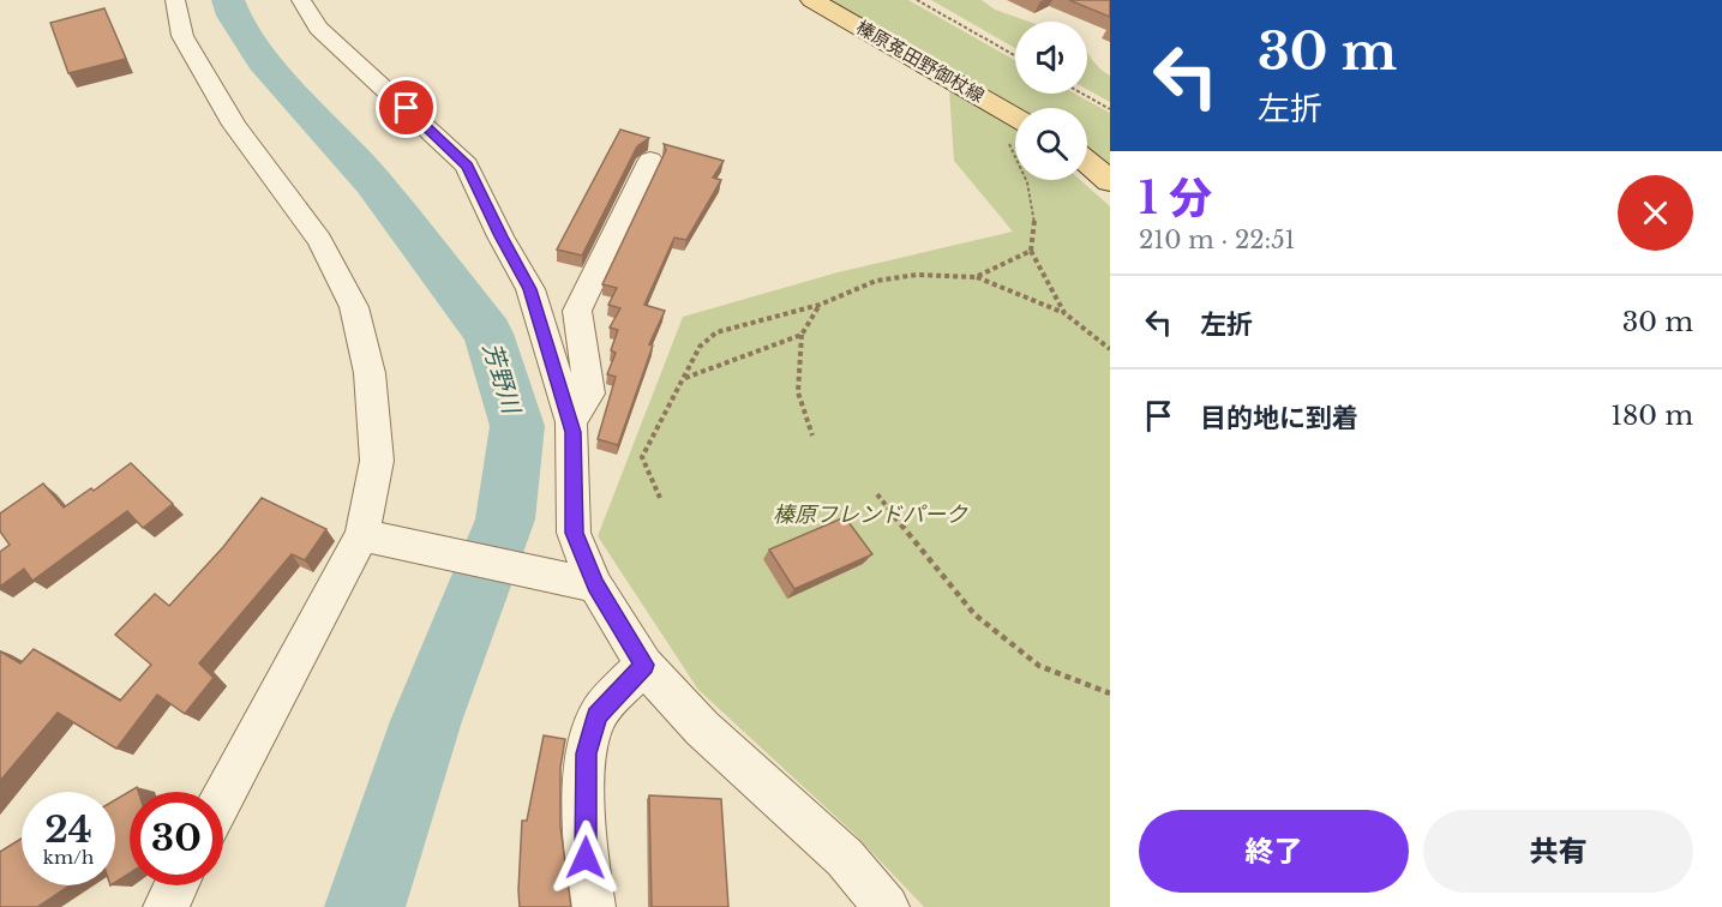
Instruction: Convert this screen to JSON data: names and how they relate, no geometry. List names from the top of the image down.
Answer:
{
  "streets": {
    "main road": ["榛原菟田野御杖線"]
  },
  "water": ["芳野川"],
  "parks": ["榛原フレンドパーク"],
  "page": {
    "turn": ["30 m", "左折"],
    "heading": ["1 分", "210 m · 22:51"],
    "list": [
      {
        "name": "左折",
        "value": "30 m"
      },
      {
        "name": "目的地に到着",
        "value": "180 m"
      }
    ],
    "speed": "24 km/h",
    "limit": "30",
    "buttons": ["終了", "共有"]
  }
}
